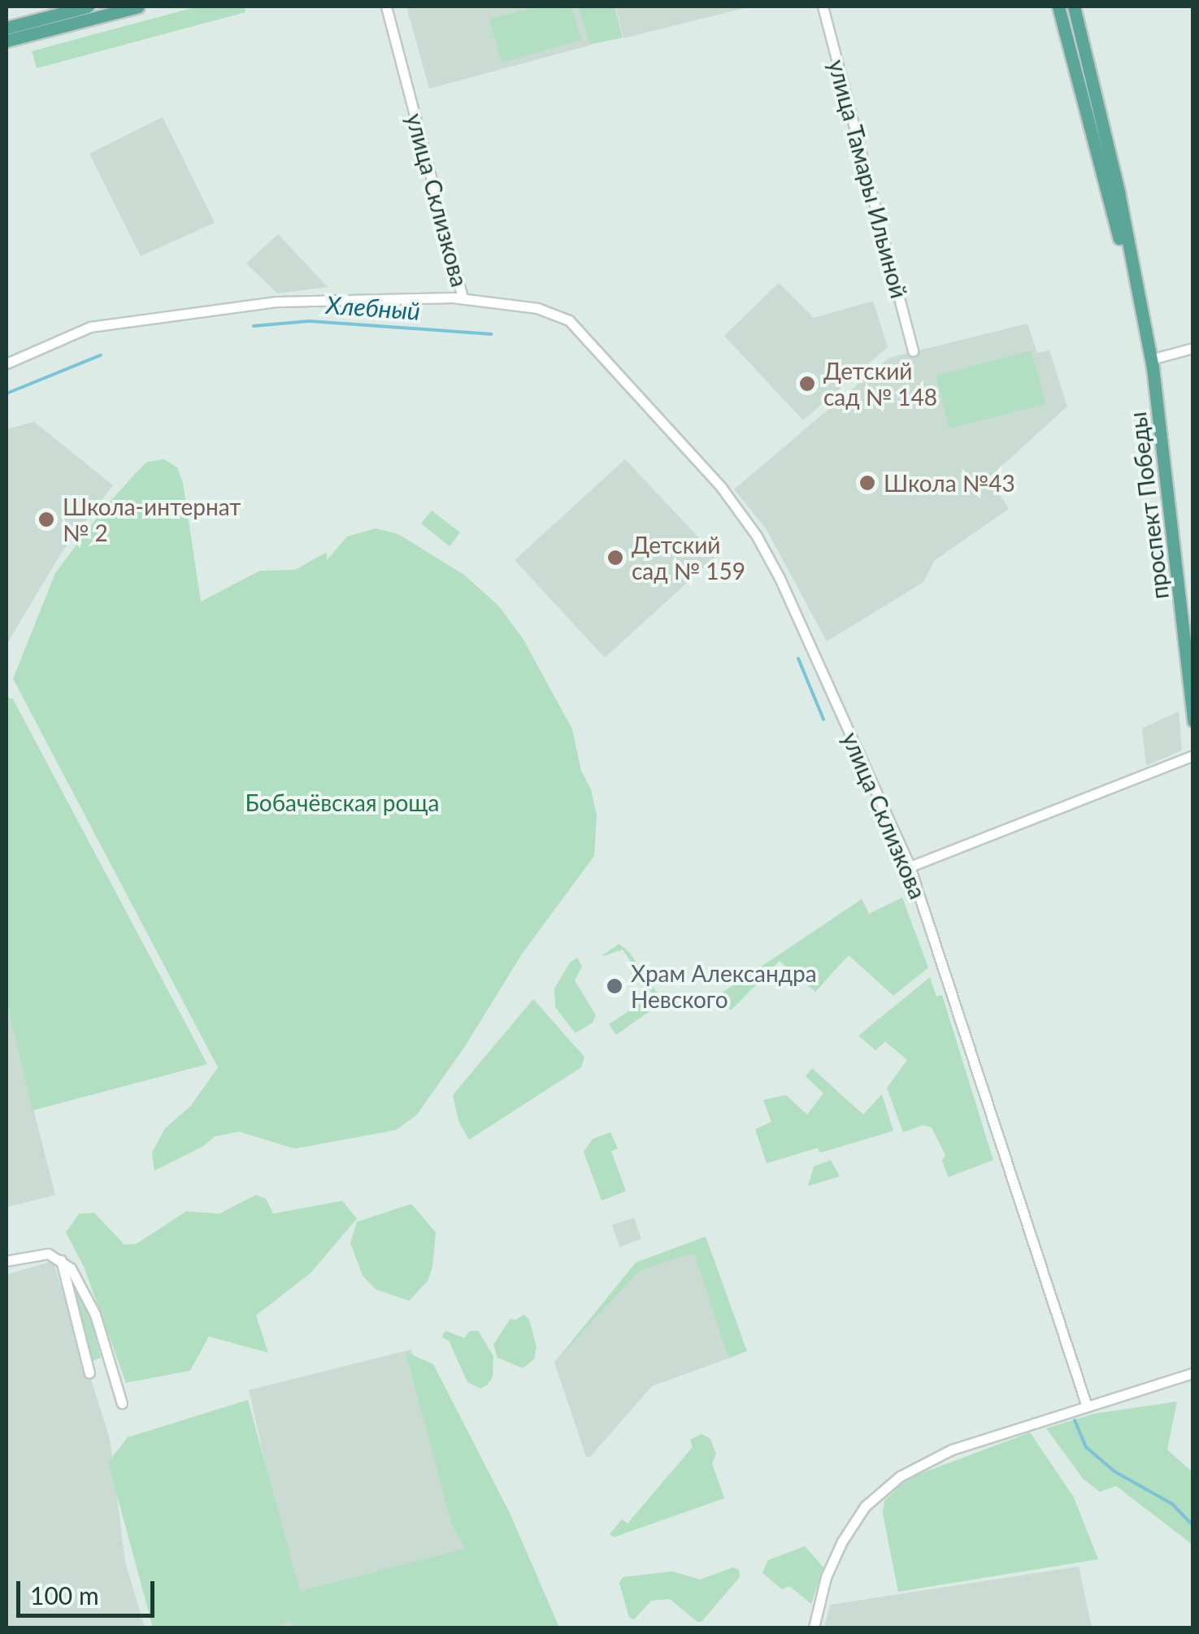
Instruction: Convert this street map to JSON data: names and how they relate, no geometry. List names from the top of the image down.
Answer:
{
  "streets": {
    "main road": ["проспект Победы"],
    "street": ["улица Тамары Ильиной", "улица Склизкова"]
  },
  "water": ["Хлебный"],
  "parks": ["Бобачёвская роща"],
  "places": [
    "Детский сад № 148",
    "Школа №43",
    "Школа-интернат № 2",
    "Детский сад № 159",
    "Храм Александра Невского"
  ],
  "scale_bar": "100 m"
}
